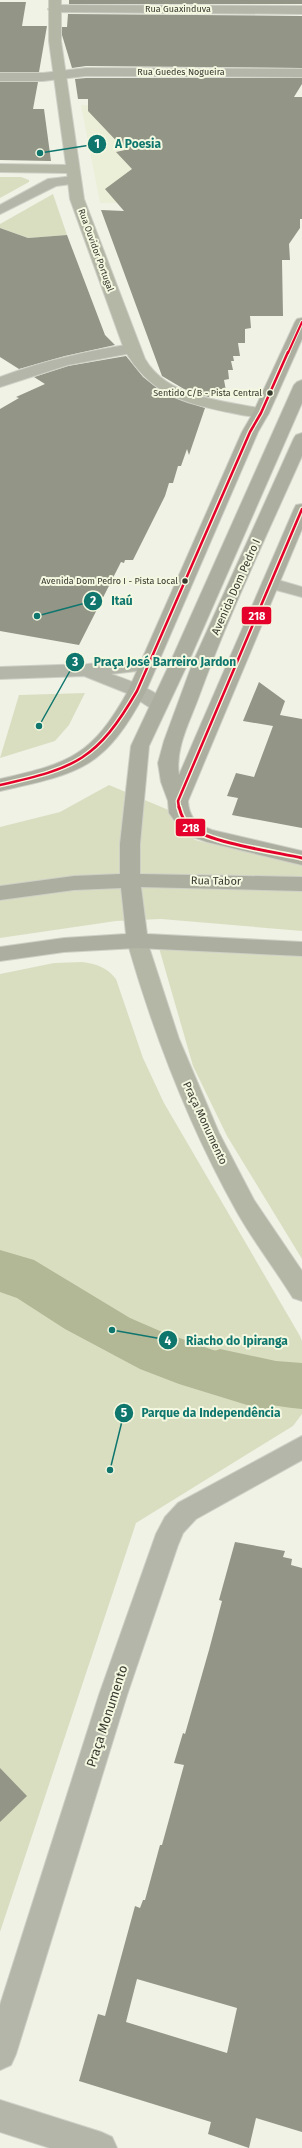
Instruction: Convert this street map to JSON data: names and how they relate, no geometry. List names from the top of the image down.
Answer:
{
  "streets": {
    "main road": ["Avenida Dom Pedro I", "Rua Tabor", "Praça Monumento"],
    "street": ["Rua Guaxinduva", "Rua Guedes Nogueira", "Rua Ouvidor Portugal"]
  },
  "crossings": [
    ["Rua Guaxinduva", "Rua Ouvidor Portugal"],
    ["Rua Guedes Nogueira", "Rua Ouvidor Portugal"],
    ["Avenida Dom Pedro I", "Rua Tabor"],
    ["Avenida Dom Pedro I", "Praça Monumento"],
    ["Rua Tabor", "Praça Monumento"]
  ],
  "places": [
    "A Poesia",
    "Sentido C/B - Pista Central",
    "Avenida Dom Pedro I - Pista Local",
    "Itaú",
    "Praça José Barreiro Jardon",
    "Riacho do Ipiranga",
    "Parque da Independência"
  ],
  "lines": ["transit line 218"]
}
